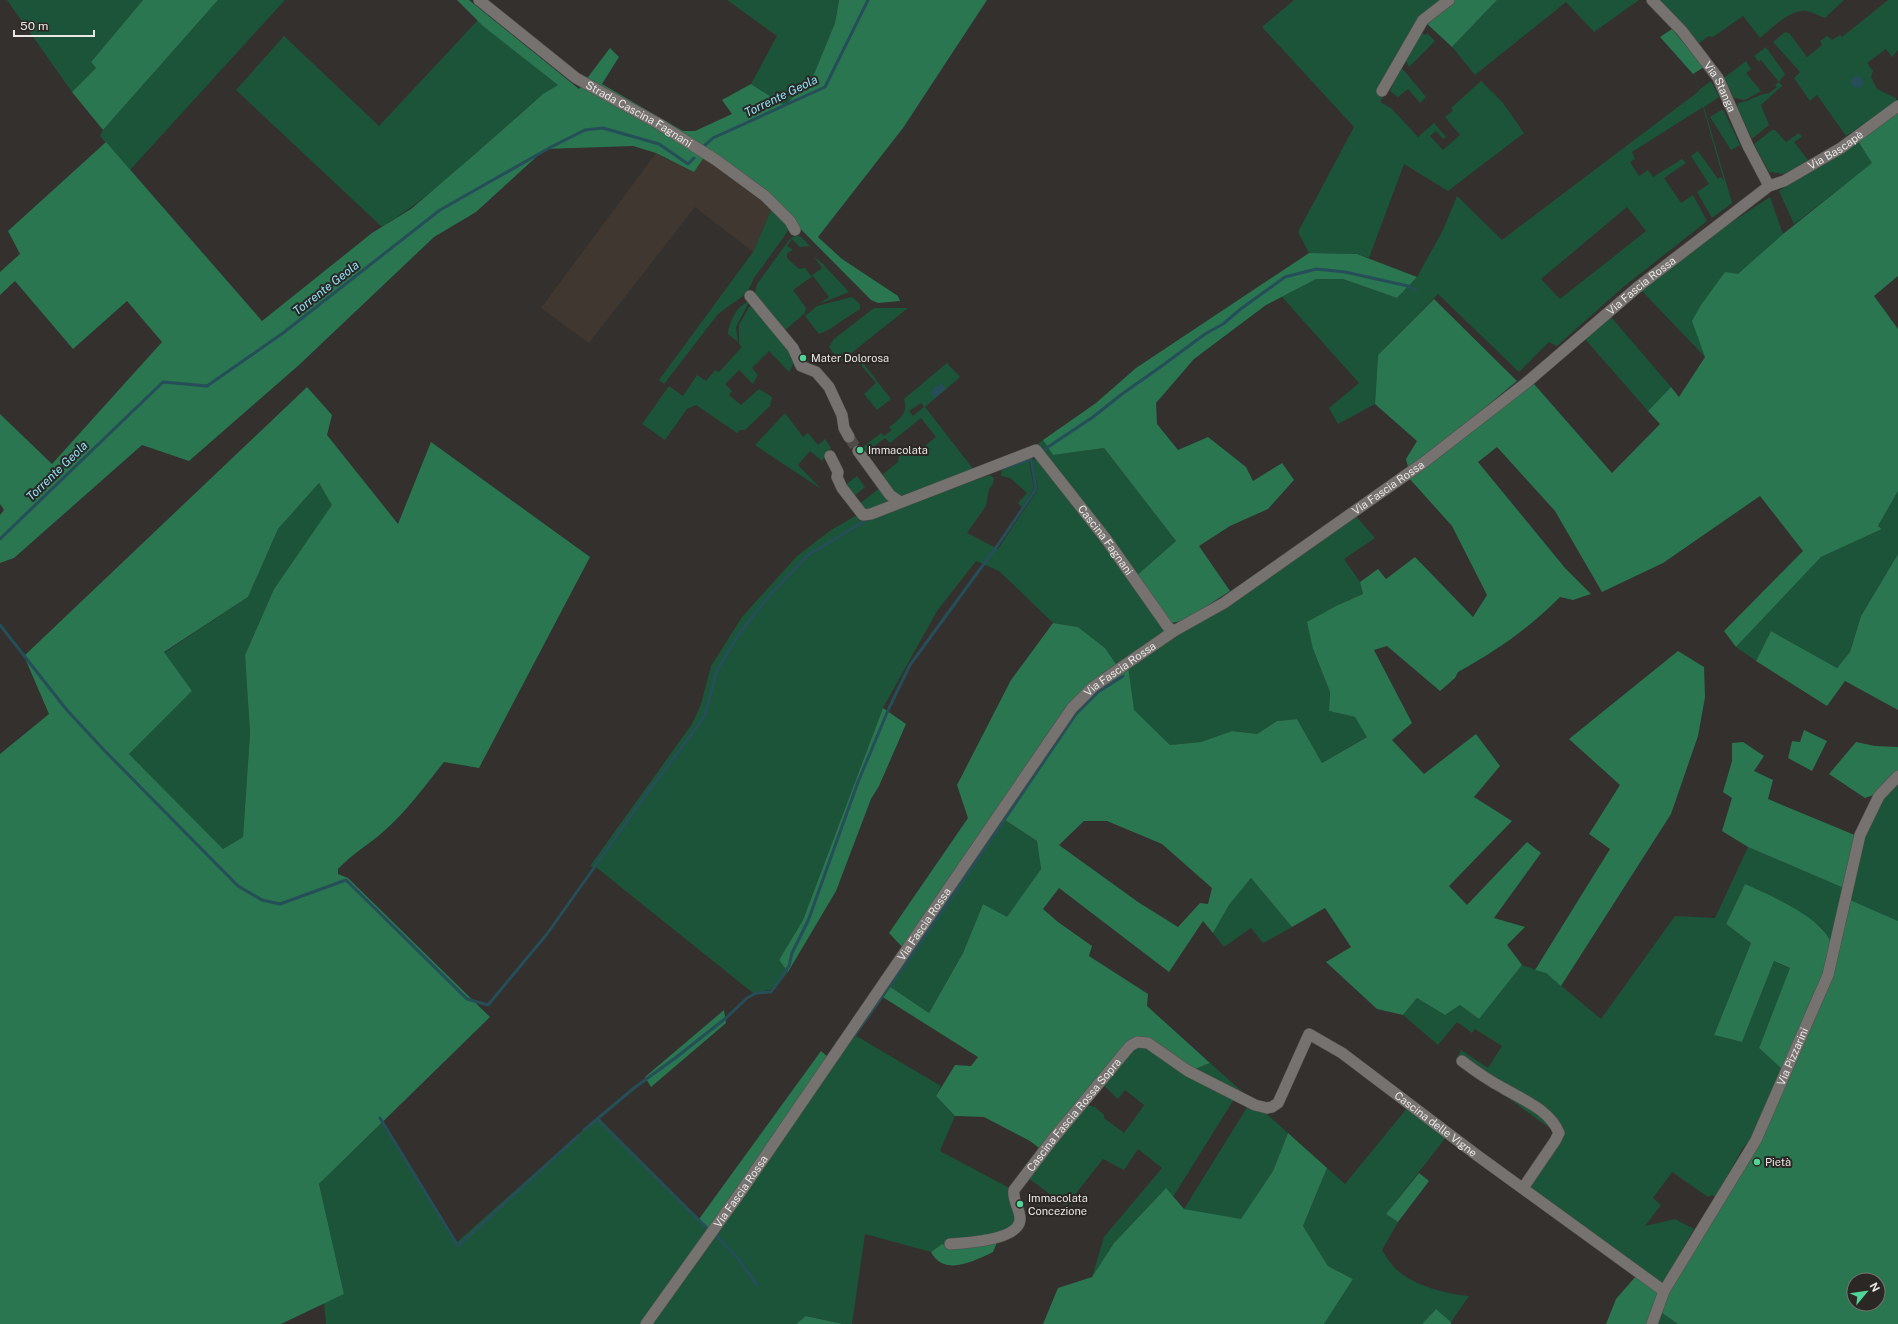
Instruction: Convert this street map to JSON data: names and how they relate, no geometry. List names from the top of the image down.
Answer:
{
  "streets": {
    "street": [
      "Via Stanga",
      "Strada Cascina Fagnani",
      "Via Bascapè",
      "Via Fascia Rossa",
      "Cascina Fagnani",
      "Via Pizzarini",
      "Cascina Fascia Rossa Sopra",
      "Cascina delle Vigne"
    ]
  },
  "crossings": [
    ["Via Stanga", "Via Bascapè"],
    ["Via Stanga", "Via Fascia Rossa"],
    ["Via Bascapè", "Via Fascia Rossa"],
    ["Via Fascia Rossa", "Cascina Fagnani"],
    ["Via Pizzarini", "Cascina delle Vigne"],
    ["Cascina Fascia Rossa Sopra", "Cascina delle Vigne"]
  ],
  "water": ["Torrente Geola"],
  "places": [
    "Mater Dolorosa",
    "Immacolata",
    "Pietà",
    "Immacolata Concezione"
  ],
  "scale_bar": "50 m",
  "north": "top right"
}
